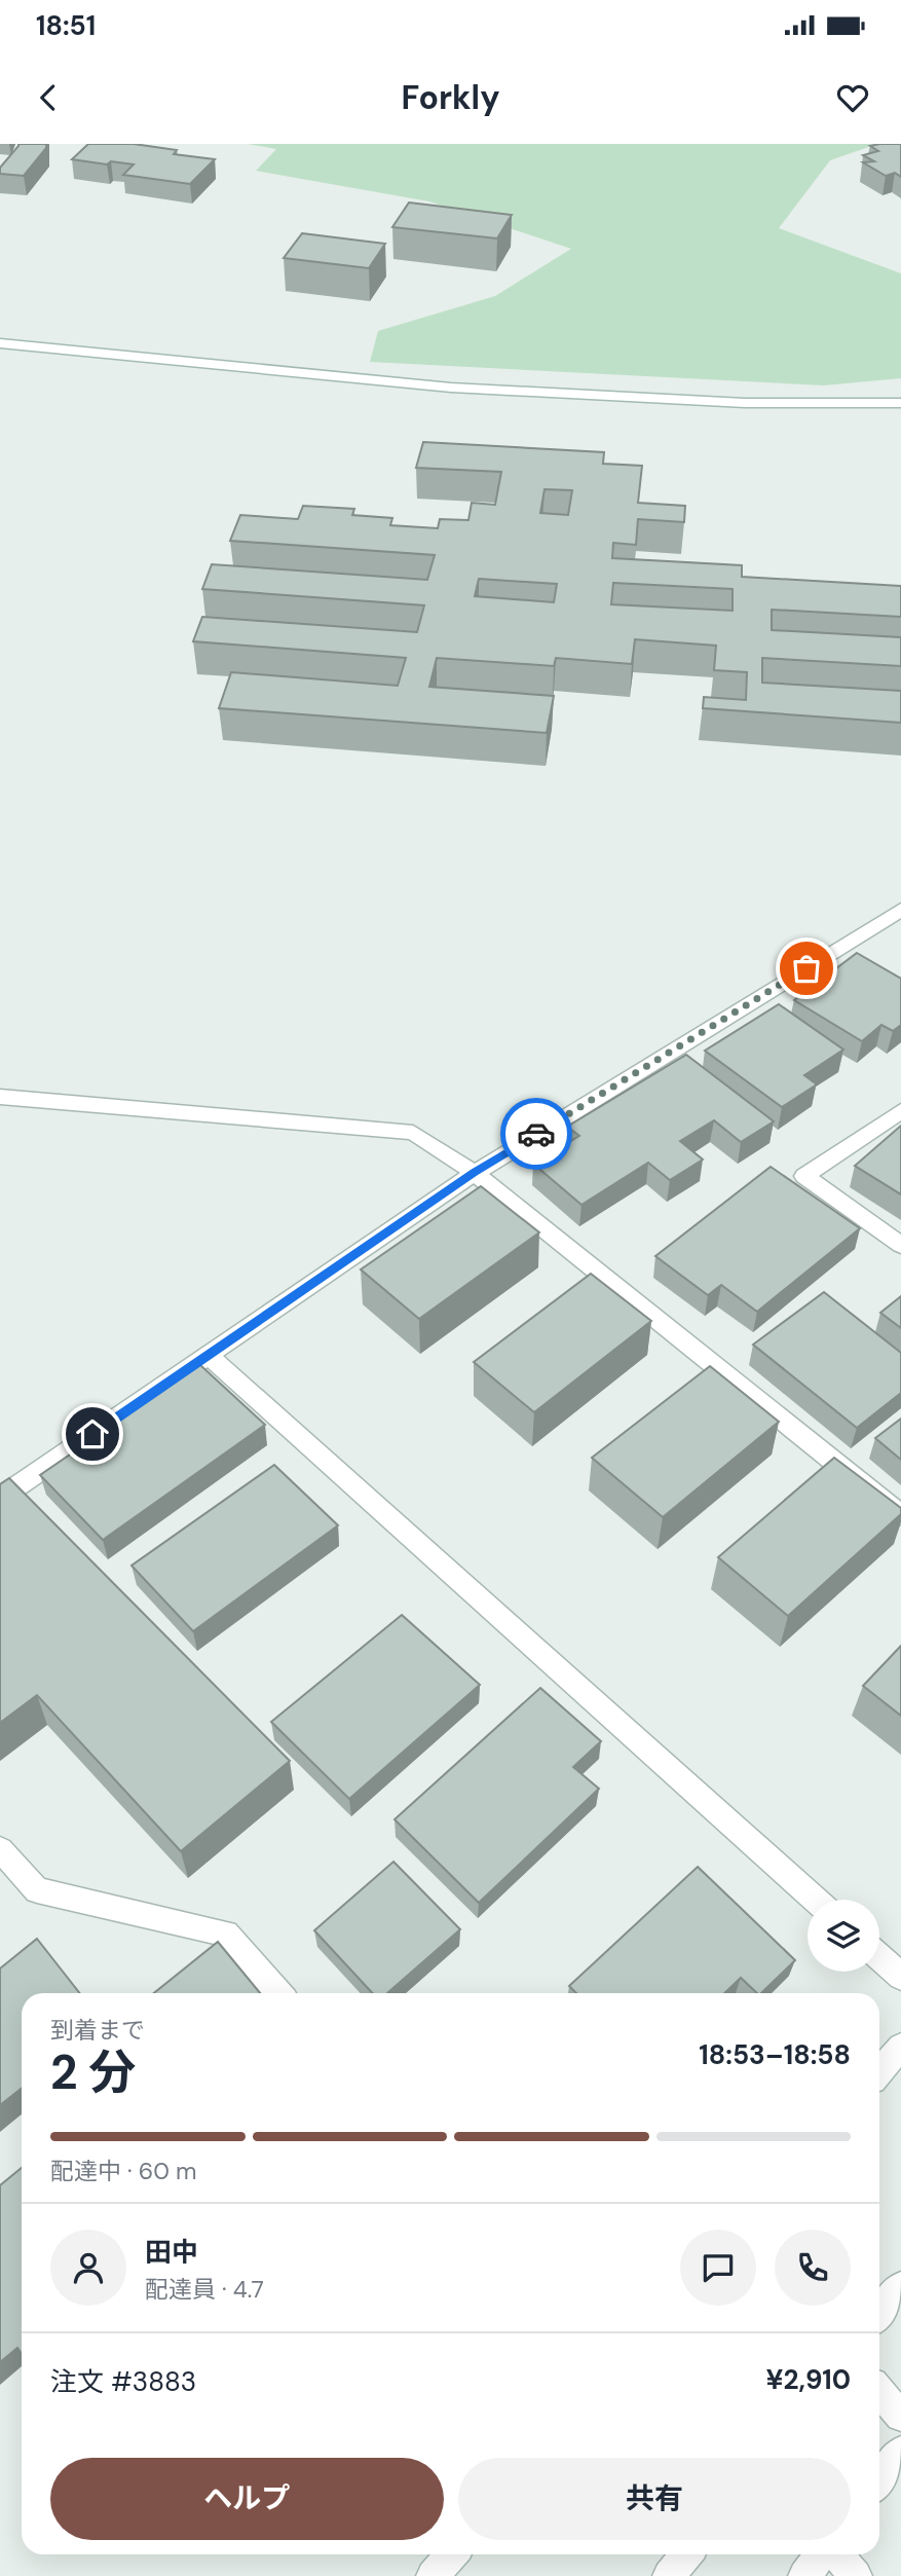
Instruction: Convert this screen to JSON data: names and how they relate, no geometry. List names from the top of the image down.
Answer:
{
  "page": {
    "status": "18:51",
    "header": "Forkly",
    "heading": ["2 分", "到着まで", "18:53–18:58"],
    "panel": [
      "田中",
      "配達員 · 4.7",
      "注文 #3883",
      "¥2,910"
    ],
    "bar": "配達中 · 60 m",
    "buttons": ["ヘルプ", "共有"]
  }
}
